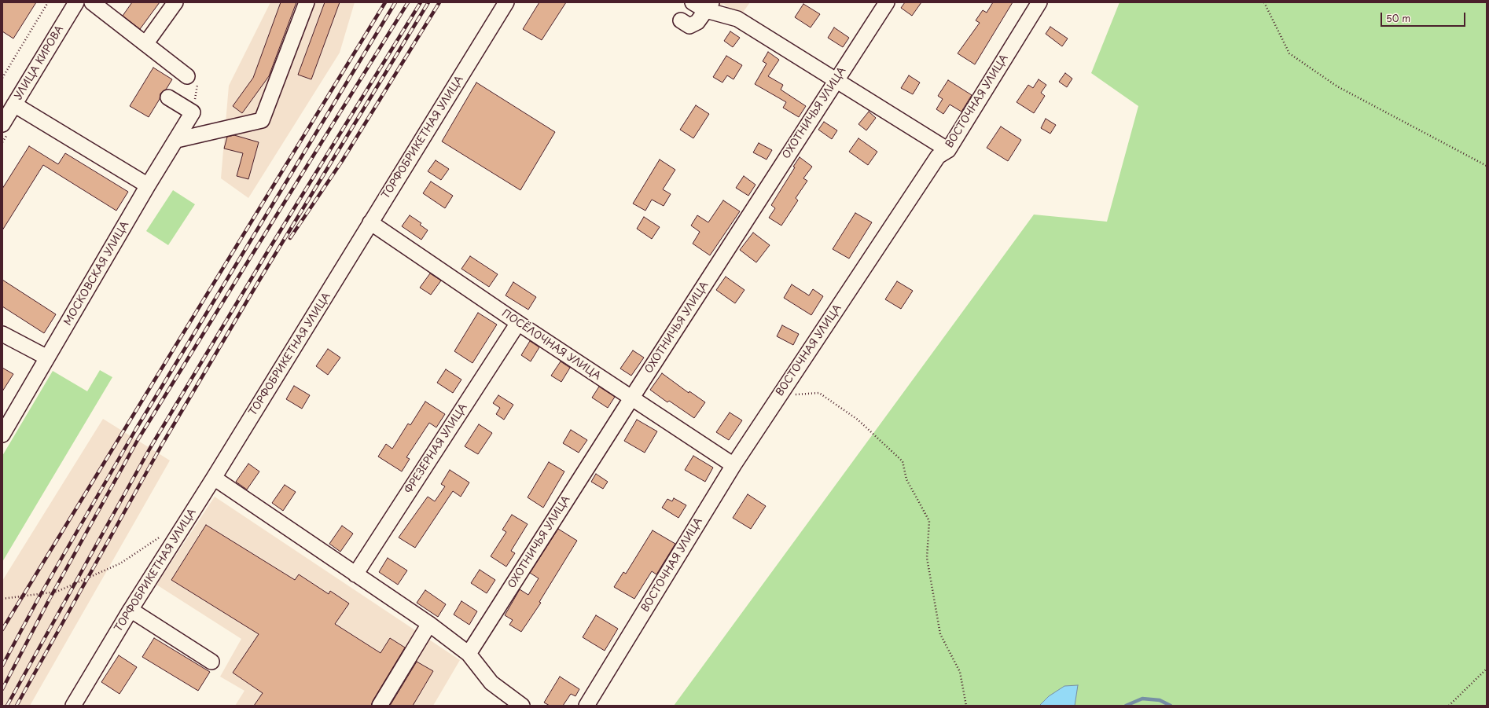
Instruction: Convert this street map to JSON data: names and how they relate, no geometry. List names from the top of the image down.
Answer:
{
  "streets": {
    "street": [
      "УЛИЦА КИРОВА",
      "ВОСТОЧНАЯ УЛИЦА",
      "ОХОТНИЧЬЯ УЛИЦА",
      "ТОРФОБРИКЕТНАЯ УЛИЦА",
      "МОСКОВСКАЯ УЛИЦА",
      "ПОСЁЛОЧНАЯ УЛИЦА",
      "ФРЕЗЕРНАЯ УЛИЦА"
    ]
  },
  "crossings": [
    ["ВОСТОЧНАЯ УЛИЦА", "ПОСЁЛОЧНАЯ УЛИЦА"],
    ["ОХОТНИЧЬЯ УЛИЦА", "ПОСЁЛОЧНАЯ УЛИЦА"],
    ["ТОРФОБРИКЕТНАЯ УЛИЦА", "ПОСЁЛОЧНАЯ УЛИЦА"],
    ["ПОСЁЛОЧНАЯ УЛИЦА", "ФРЕЗЕРНАЯ УЛИЦА"]
  ],
  "scale_bar": "50 m"
}
